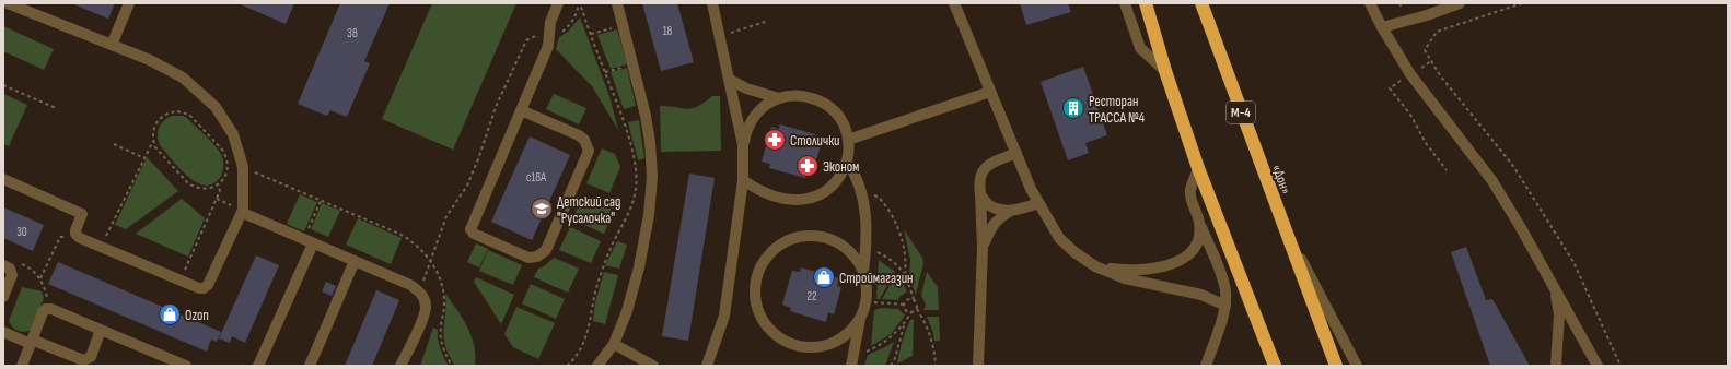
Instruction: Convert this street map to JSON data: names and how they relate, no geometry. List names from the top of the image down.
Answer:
{
  "streets": {
    "highway": ["М-4", "«Дон»"]
  },
  "places": {
    "building": ["Ресторан ТРАССА №4"],
    "pharmacy": ["Столички", "Эконом"],
    "school or university": ["Детский сад \"Русалочка\""],
    "shop": ["Строймагазин", "Ozon"]
  },
  "house_numbers": [
    "18",
    "38",
    "с18А",
    "30",
    "22"
  ]
}
